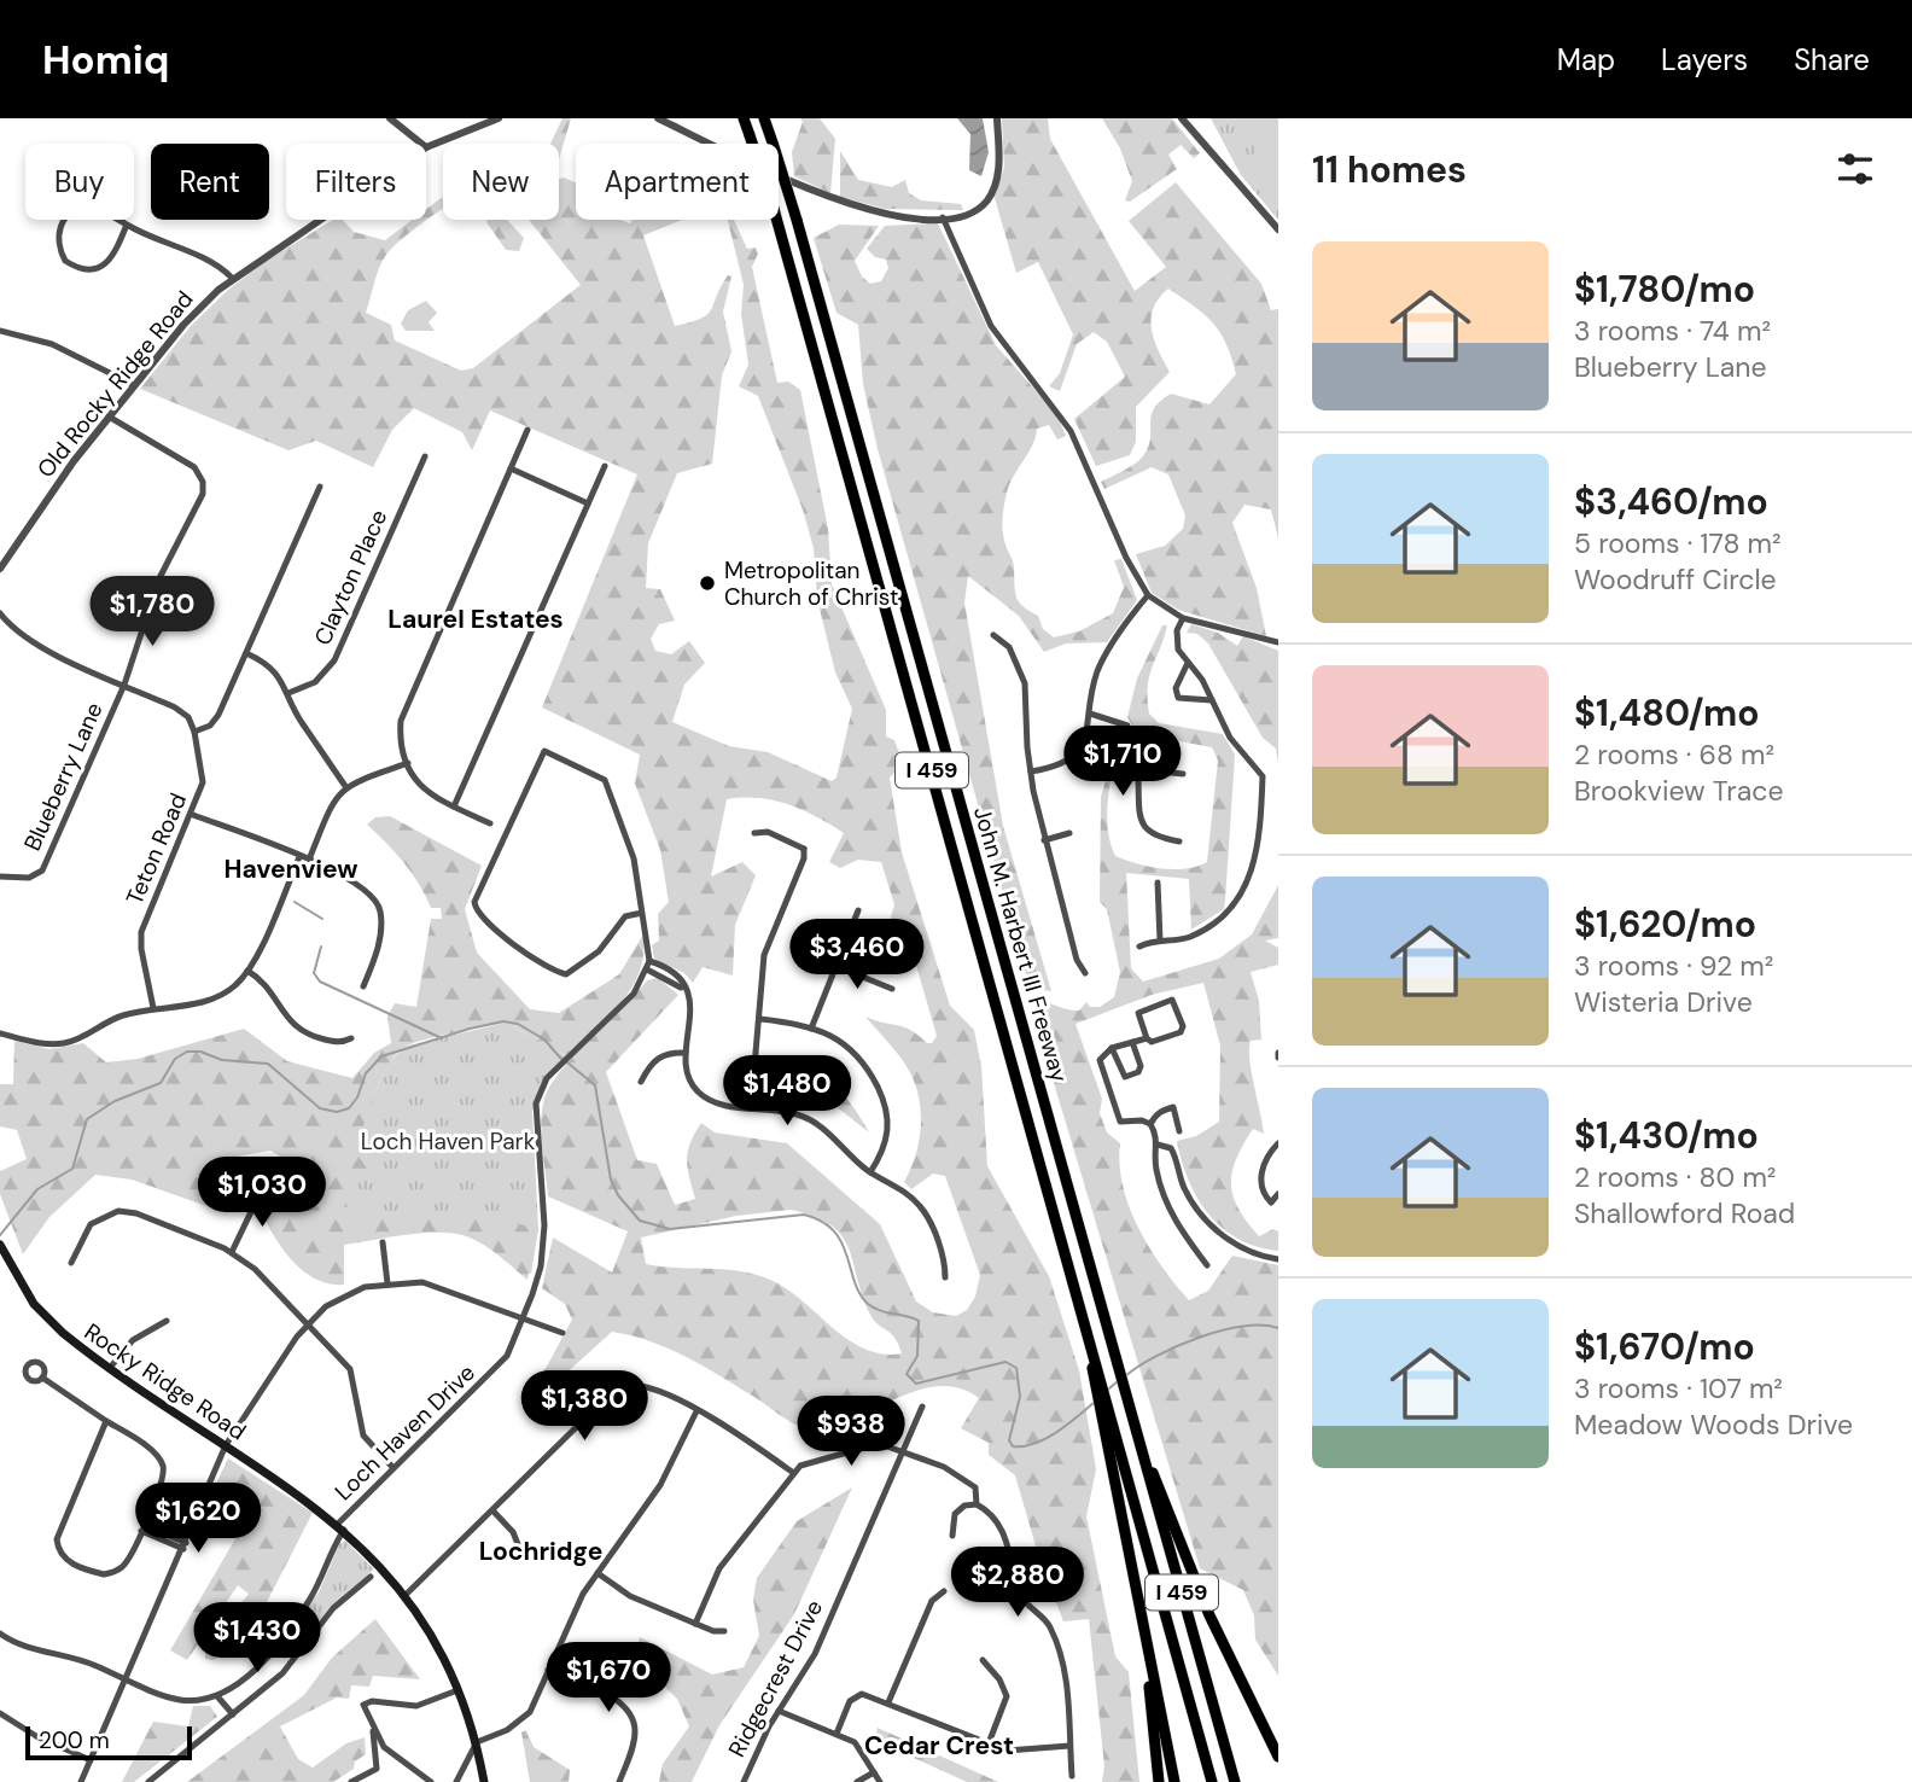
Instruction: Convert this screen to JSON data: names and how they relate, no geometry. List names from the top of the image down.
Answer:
{
  "streets": {
    "highway": ["I 459", "John M. Harbert III Freeway"],
    "main road": ["Rocky Ridge Road"],
    "street": [
      "Old Rocky Ridge Road",
      "Clayton Place",
      "Blueberry Lane",
      "Teton Road",
      "Loch Haven Drive",
      "Ridgecrest Drive"
    ]
  },
  "crossings": [
    ["Old Rocky Ridge Road", "Blueberry Lane"],
    ["I 459", "John M. Harbert III Freeway"],
    ["Rocky Ridge Road", "Loch Haven Drive"]
  ],
  "districts": [
    "Laurel Estates",
    "Havenview",
    "Lochridge",
    "Cedar Crest"
  ],
  "parks": ["Loch Haven Park"],
  "places": ["Metropolitan Church of Christ"],
  "scale_bar": "200 m",
  "page": {
    "header": "Homiq",
    "nav": ["Map", "Layers", "Share"],
    "heading": "11 homes",
    "chip": [
      "Buy",
      "Rent",
      "Filters",
      "New",
      "Apartment"
    ],
    "list": [
      {
        "name": "$1,780/mo",
        "note": "3 rooms · 74 m² · Blueberry Lane"
      },
      {
        "name": "$3,460/mo",
        "note": "5 rooms · 178 m² · Woodruff Circle"
      },
      {
        "name": "$1,480/mo",
        "note": "2 rooms · 68 m² · Brookview Trace"
      },
      {
        "name": "$1,620/mo",
        "note": "3 rooms · 92 m² · Wisteria Drive"
      },
      {
        "name": "$1,430/mo",
        "note": "2 rooms · 80 m² · Shallowford Road"
      },
      {
        "name": "$1,670/mo",
        "note": "3 rooms · 107 m² · Meadow Woods Drive"
      }
    ],
    "price": [
      "$1,780",
      "$1,710",
      "$3,460",
      "$1,480",
      "$1,030",
      "$1,380",
      "$938",
      "$1,620",
      "$2,880",
      "$1,430",
      "$1,670"
    ],
    "scale": "200 m"
  }
}
